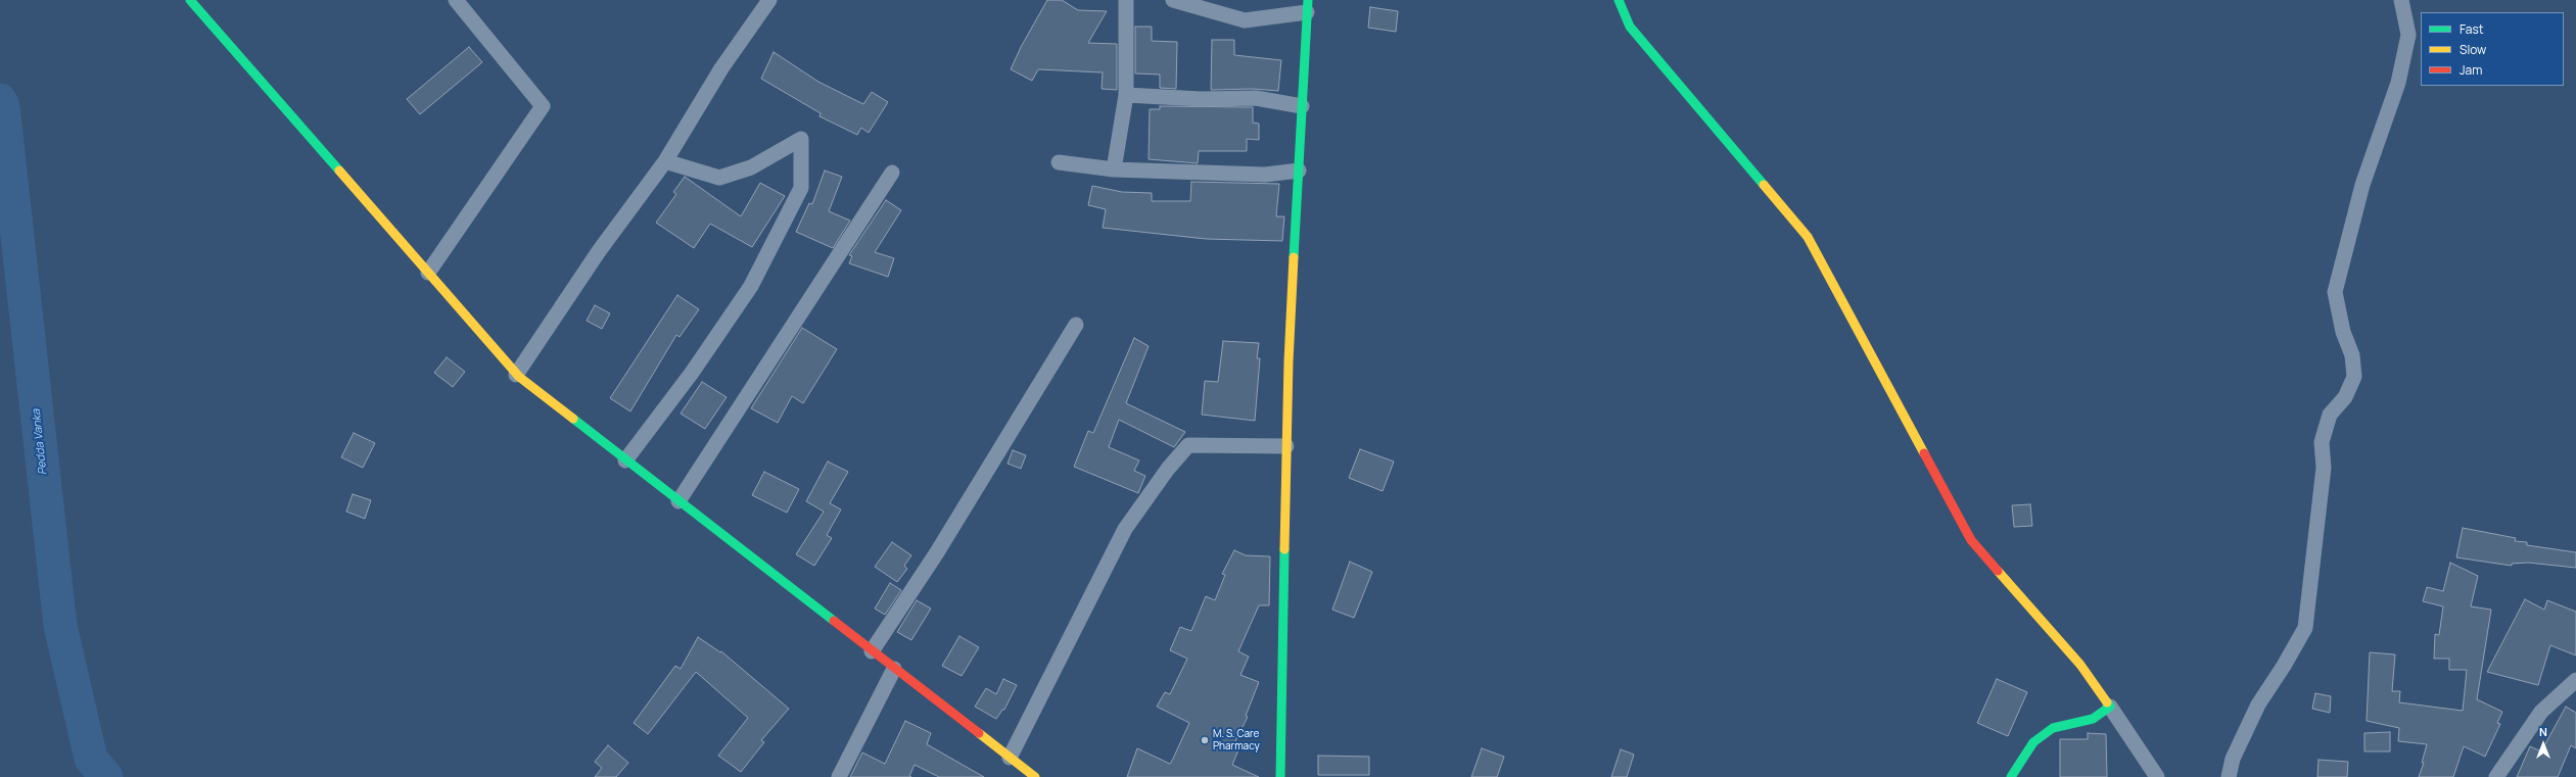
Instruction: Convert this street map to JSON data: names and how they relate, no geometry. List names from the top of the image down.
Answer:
{
  "water": ["Pedda Vanka"],
  "places": ["M. S. Care Pharmacy"],
  "legend": ["Fast", "Slow", "Jam"],
  "north": "top"
}
